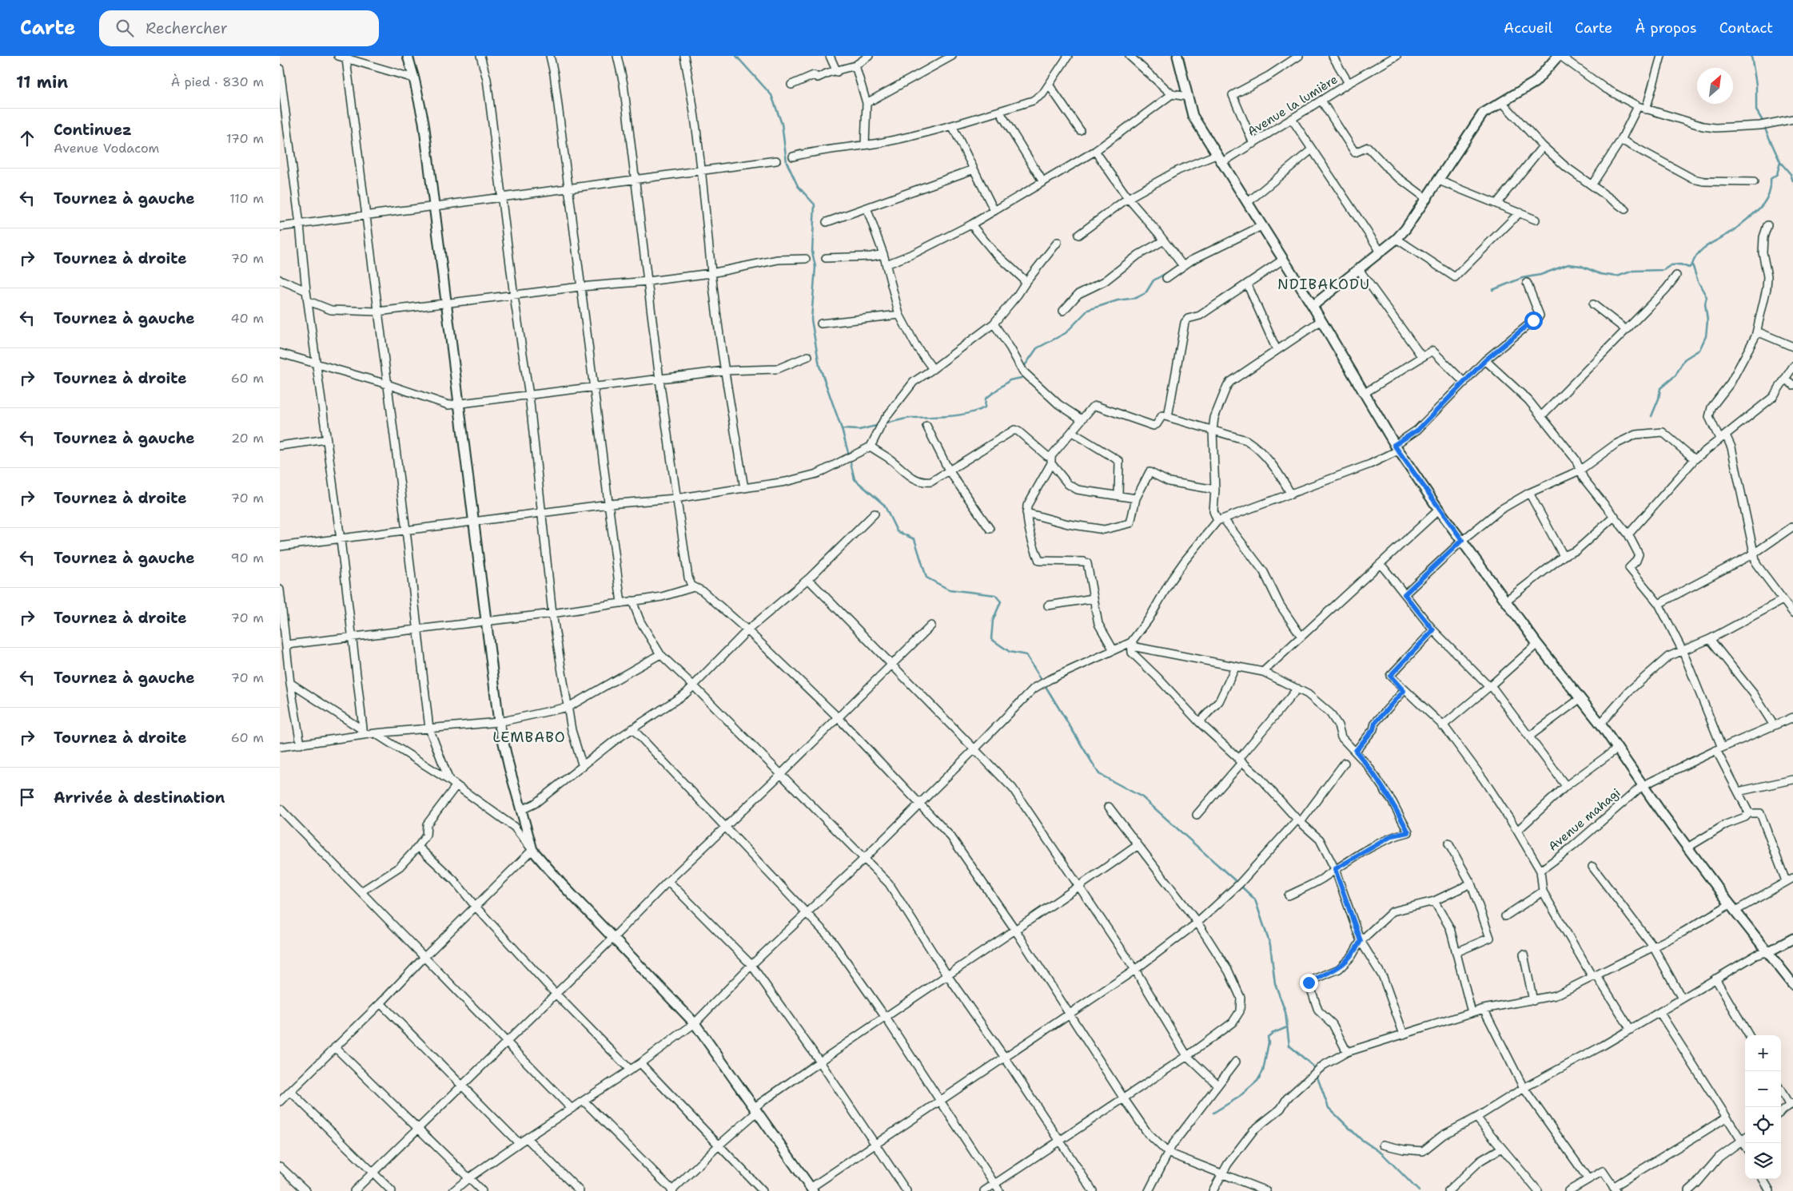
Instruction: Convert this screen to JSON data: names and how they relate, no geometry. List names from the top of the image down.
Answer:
{
  "streets": {
    "street": ["Avenue la lumière", "Avenue mahagi"]
  },
  "districts": ["NDIBAKODU", "LEMBABO"],
  "north": "top right",
  "page": {
    "header": "Carte",
    "search": "Rechercher",
    "nav": [
      "Accueil",
      "Carte",
      "À propos",
      "Contact"
    ],
    "heading": ["11 min", "À pied · 830 m"],
    "list": [
      ["Continuez", "Avenue Vodacom", "170 m"],
      ["Tournez à gauche", "110 m"],
      ["Tournez à droite", "70 m"],
      ["Tournez à gauche", "40 m"],
      ["Tournez à droite", "60 m"],
      ["Tournez à gauche", "20 m"],
      ["Tournez à droite", "70 m"],
      ["Tournez à gauche", "90 m"],
      ["Tournez à droite", "70 m"],
      ["Tournez à gauche", "70 m"],
      ["Tournez à droite", "60 m"],
      "Arrivée à destination"
    ],
    "map_buttons": ["+", "−"]
  }
}
